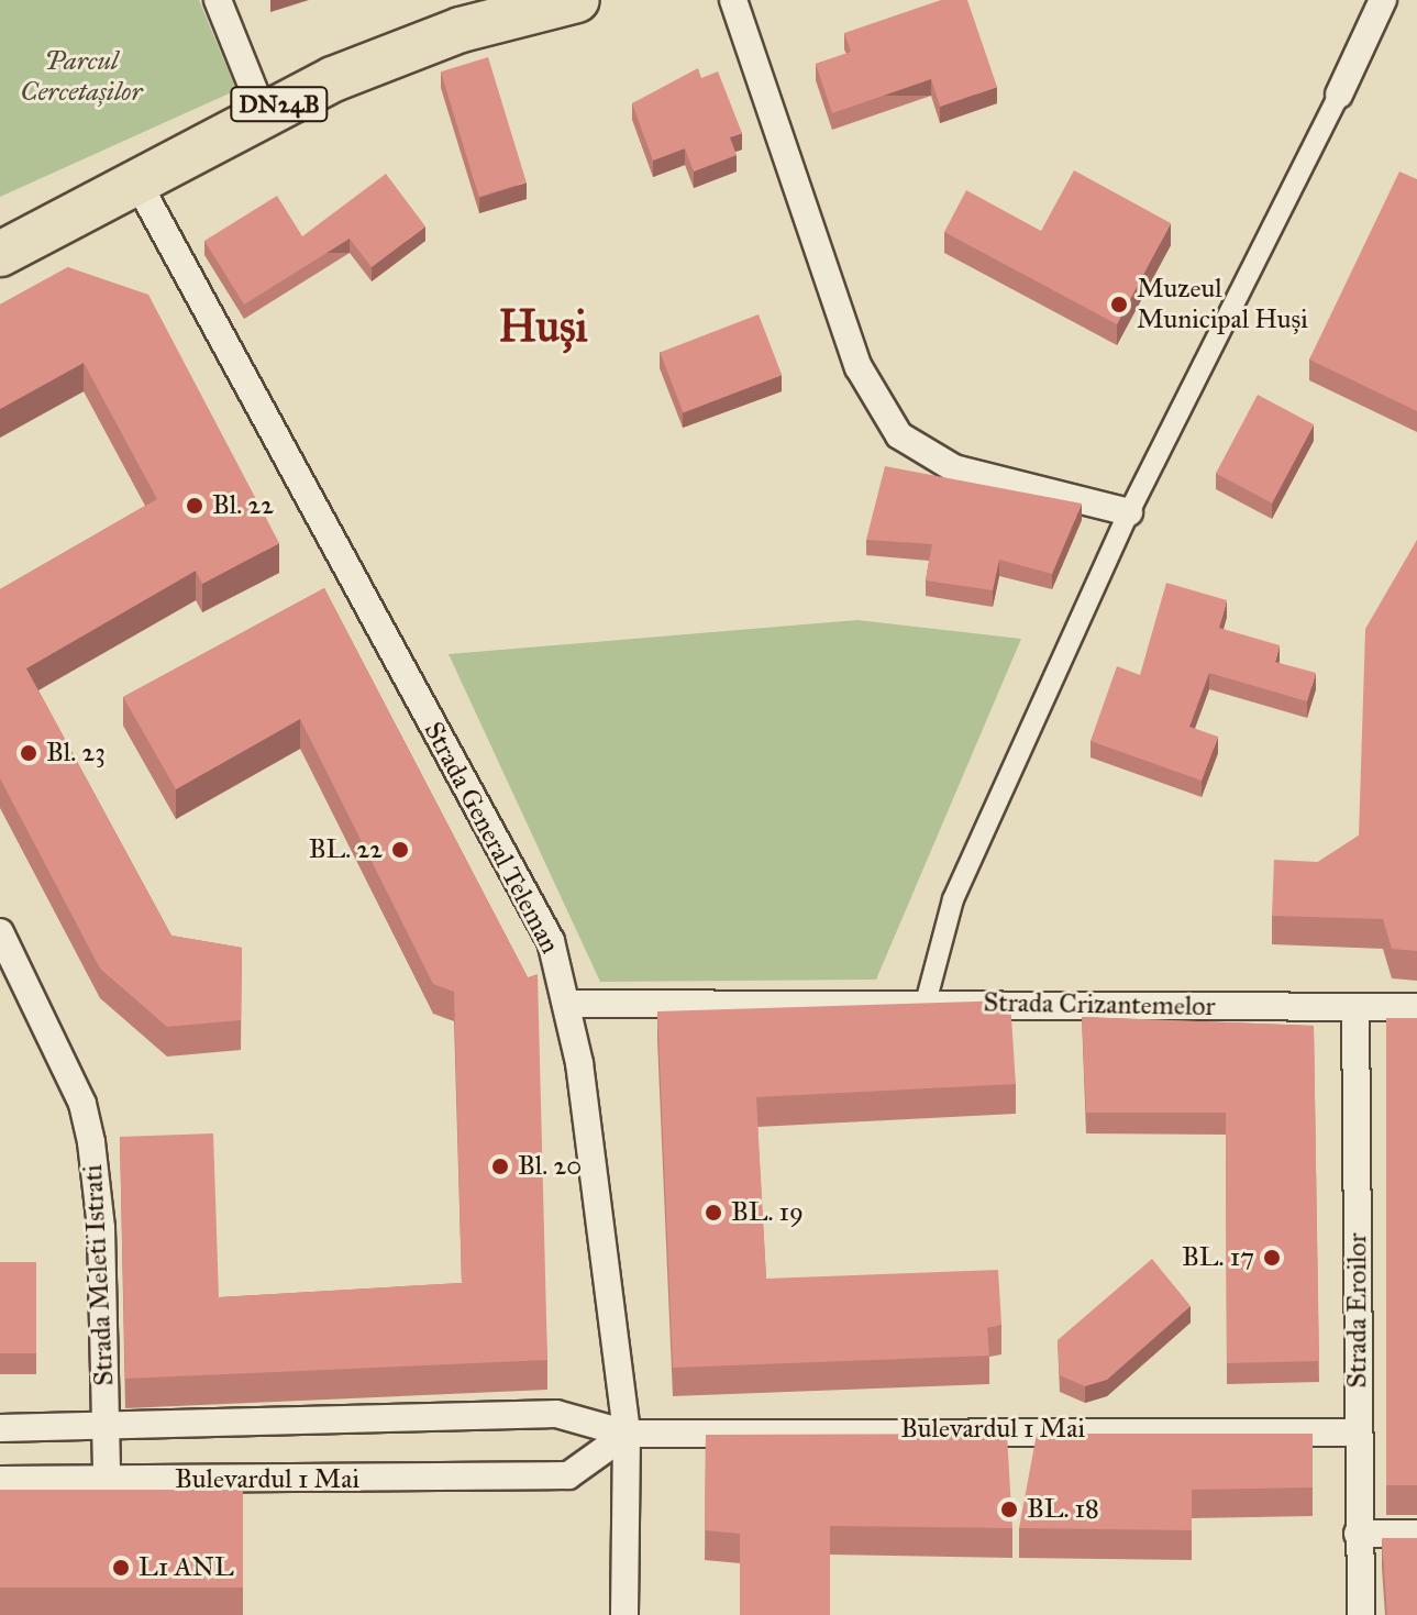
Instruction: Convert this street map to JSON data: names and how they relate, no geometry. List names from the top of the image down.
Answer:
{
  "streets": {
    "highway": ["DN24B"],
    "street": [
      "Strada General Teleman",
      "Strada Crizantemelor",
      "Strada Meleti Istrati",
      "Strada Eroilor",
      "Bulevardul 1 Mai"
    ]
  },
  "crossings": [
    ["DN24B", "Strada General Teleman"],
    ["Strada General Teleman", "Strada Crizantemelor"],
    ["Strada General Teleman", "Bulevardul 1 Mai"],
    ["Strada Crizantemelor", "Strada Eroilor"],
    ["Strada Meleti Istrati", "Bulevardul 1 Mai"],
    ["Strada Eroilor", "Bulevardul 1 Mai"]
  ],
  "districts": ["Huși"],
  "parks": ["Parcul Cercetașilor"],
  "places": [
    "Muzeul Municipal Huși",
    "Bl. 22",
    "Bl. 23",
    "BL. 22",
    "Bl. 20",
    "BL. 19",
    "BL. 17",
    "BL. 18",
    "L1 ANL"
  ]
}
